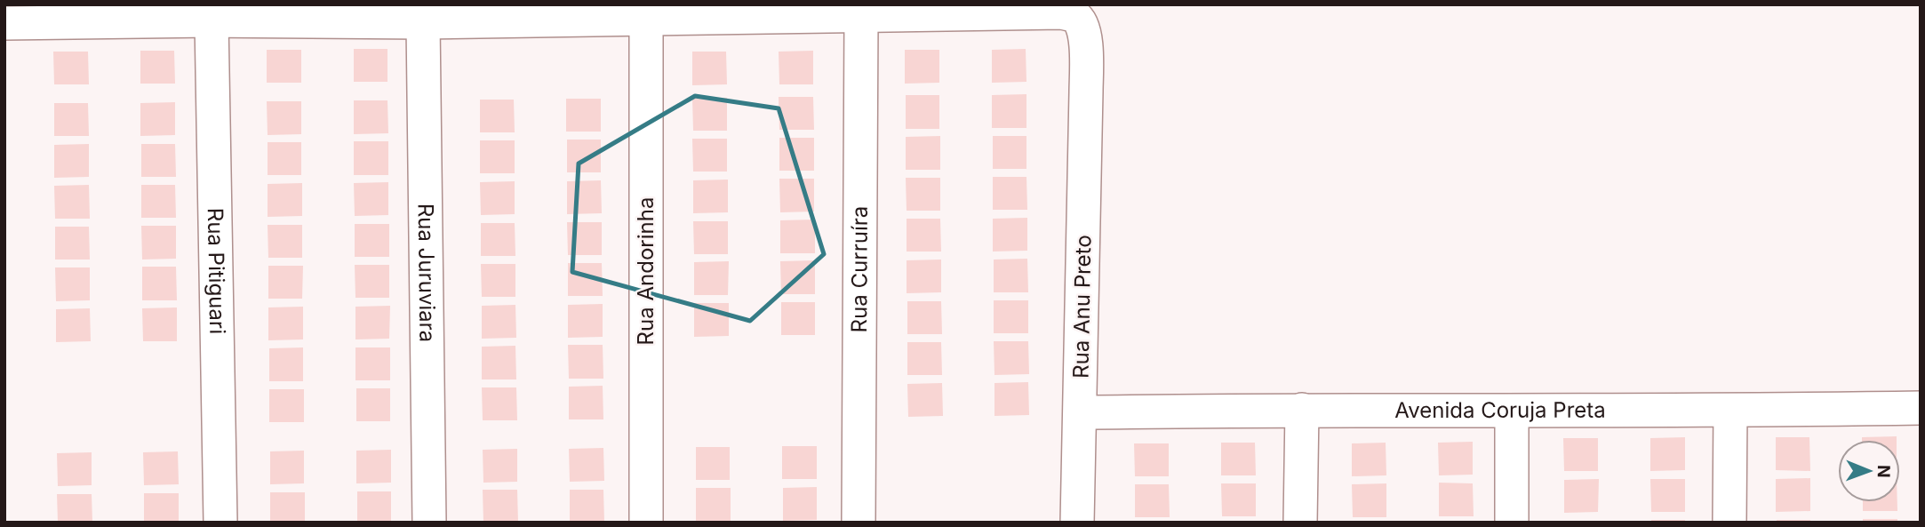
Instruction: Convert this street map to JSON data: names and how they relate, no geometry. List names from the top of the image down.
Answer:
{
  "streets": {
    "street": [
      "Rua Curruíra",
      "Rua Andorinha",
      "Rua Pitiguari",
      "Rua Juruviara",
      "Rua Anu Preto",
      "Avenida Coruja Preta"
    ]
  },
  "crossings": [
    ["Rua Curruíra", "Rua Anu Preto"],
    ["Rua Anu Preto", "Avenida Coruja Preta"]
  ],
  "north": "right"
}
